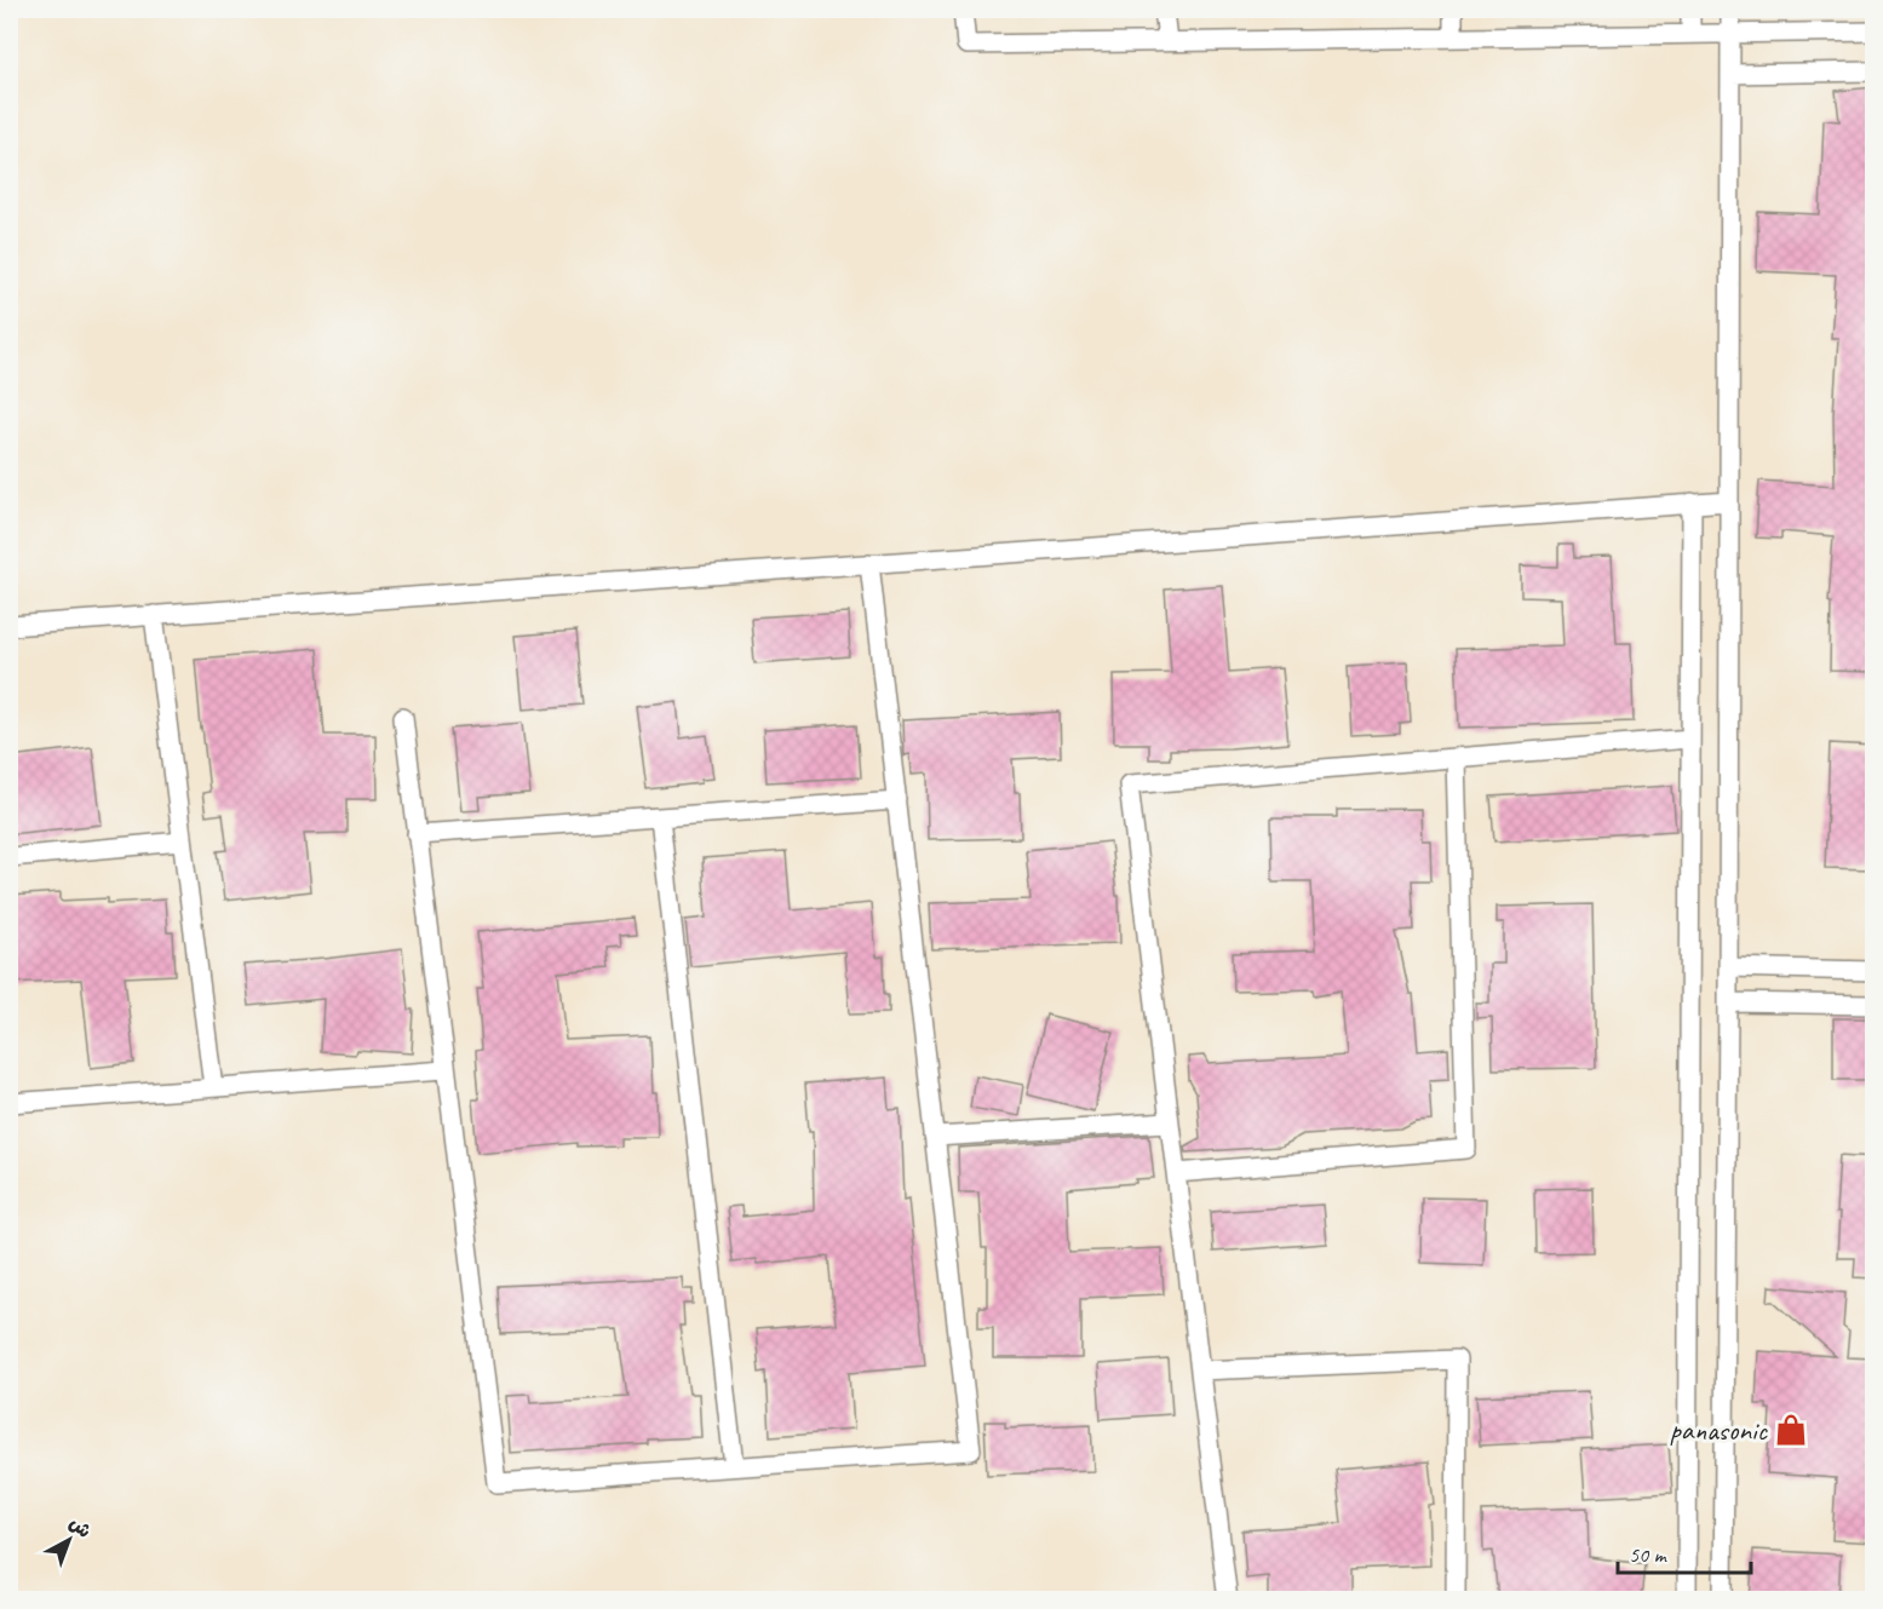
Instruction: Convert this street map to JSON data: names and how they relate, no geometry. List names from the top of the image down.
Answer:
{
  "places": {
    "shop": ["panasonic"]
  },
  "scale_bar": "50 m",
  "north": "top right"
}
